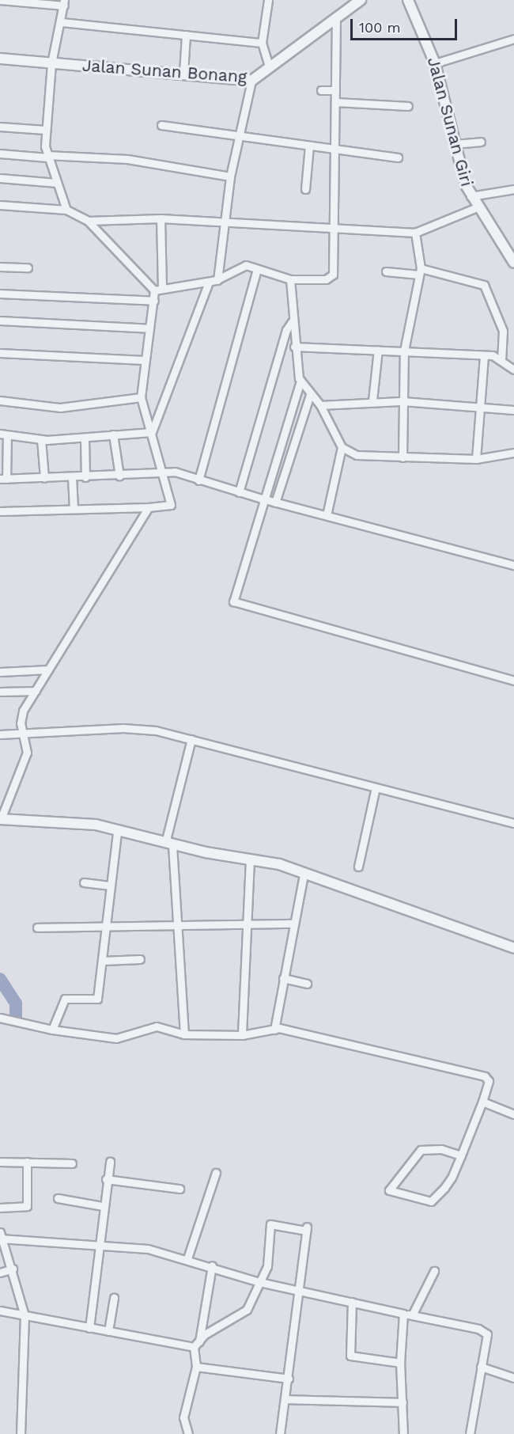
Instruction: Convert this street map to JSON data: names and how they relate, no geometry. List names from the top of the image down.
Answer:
{
  "streets": {
    "street": ["Jalan Sunan Bonang", "Jalan Sunan Giri"]
  },
  "scale_bar": "100 m"
}
